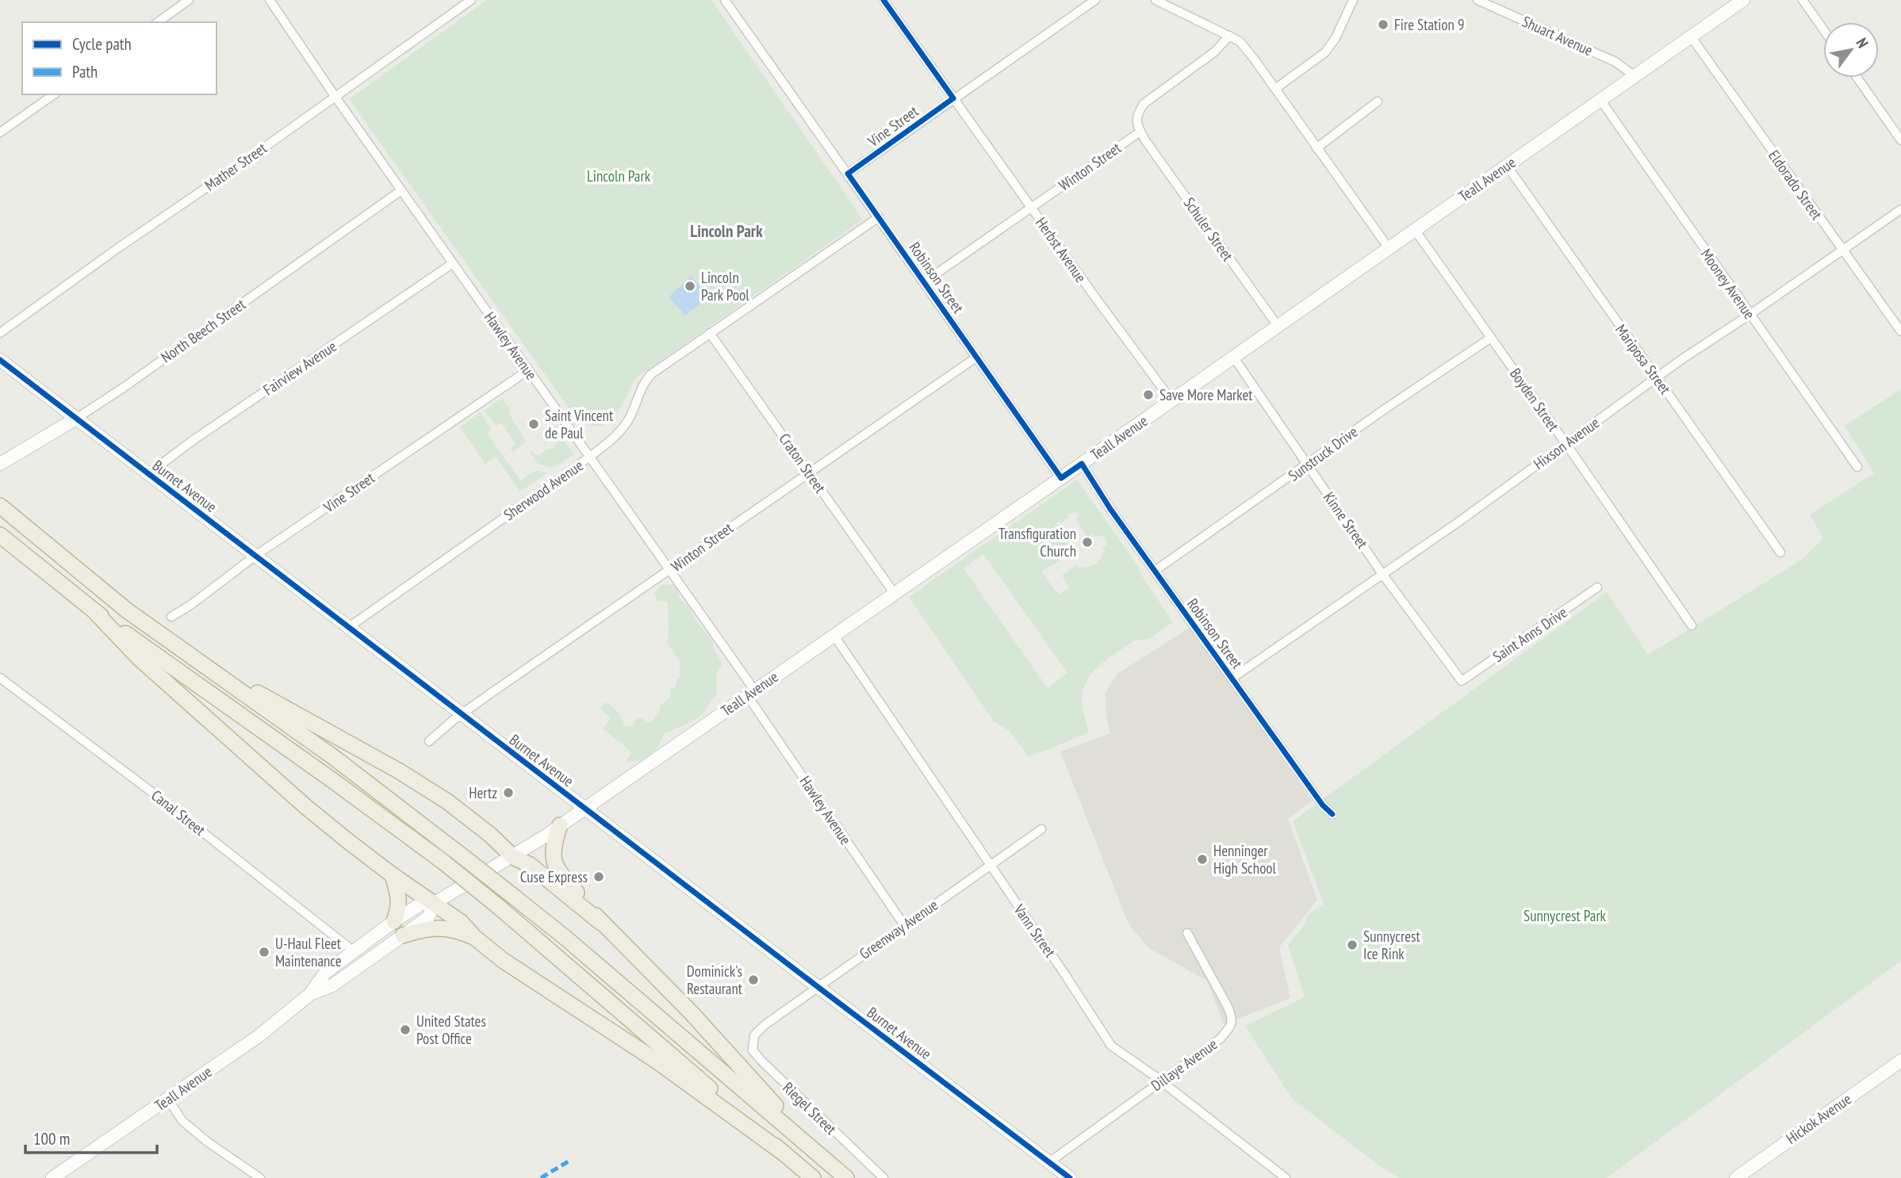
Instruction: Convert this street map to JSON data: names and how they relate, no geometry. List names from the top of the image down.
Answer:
{
  "streets": {
    "street": [
      "Shuart Avenue",
      "Vine Street",
      "Mather Street",
      "Winton Street",
      "Teall Avenue",
      "Eldorado Street",
      "Schuler Street",
      "Herbst Avenue",
      "Robinson Street",
      "Mooney Avenue",
      "North Beech Street",
      "Hawley Avenue",
      "Mariposa Street",
      "Fairview Avenue",
      "Boyden Street",
      "Hixson Avenue",
      "Sunstruck Drive",
      "Craton Street",
      "Burnet Avenue",
      "Sherwood Avenue",
      "Kinne Street",
      "Saint Anns Drive",
      "Canal Street",
      "Greenway Avenue",
      "Vann Street",
      "Dillaye Avenue",
      "Riegel Street",
      "Hickok Avenue"
    ]
  },
  "crossings": [
    ["Shuart Avenue", "Teall Avenue"],
    ["Vine Street", "Herbst Avenue"],
    ["Vine Street", "Robinson Street"],
    ["Vine Street", "Hawley Avenue"],
    ["Vine Street", "Burnet Avenue"],
    ["Mather Street", "Hawley Avenue"],
    ["Winton Street", "Schuler Street"],
    ["Winton Street", "Herbst Avenue"],
    ["Winton Street", "Robinson Street"],
    ["Winton Street", "Hawley Avenue"],
    ["Winton Street", "Craton Street"],
    ["Winton Street", "Burnet Avenue"],
    ["Teall Avenue", "Eldorado Street"],
    ["Teall Avenue", "Schuler Street"],
    ["Teall Avenue", "Herbst Avenue"],
    ["Teall Avenue", "Robinson Street"],
    ["Teall Avenue", "Mooney Avenue"],
    ["Teall Avenue", "Hawley Avenue"],
    ["Teall Avenue", "Mariposa Street"],
    ["Teall Avenue", "Boyden Street"],
    ["Teall Avenue", "Craton Street"],
    ["Teall Avenue", "Burnet Avenue"],
    ["Teall Avenue", "Kinne Street"],
    ["Teall Avenue", "Canal Street"],
    ["Teall Avenue", "Vann Street"],
    ["Eldorado Street", "Hixson Avenue"],
    ["Robinson Street", "Hixson Avenue"],
    ["Robinson Street", "Sunstruck Drive"],
    ["Robinson Street", "Sherwood Avenue"],
    ["Mooney Avenue", "Hixson Avenue"],
    ["North Beech Street", "Hawley Avenue"],
    ["North Beech Street", "Burnet Avenue"],
    ["Hawley Avenue", "Fairview Avenue"],
    ["Hawley Avenue", "Sherwood Avenue"],
    ["Hawley Avenue", "Greenway Avenue"],
    ["Mariposa Street", "Hixson Avenue"],
    ["Fairview Avenue", "Burnet Avenue"],
    ["Boyden Street", "Hixson Avenue"],
    ["Boyden Street", "Sunstruck Drive"],
    ["Hixson Avenue", "Kinne Street"],
    ["Sunstruck Drive", "Kinne Street"],
    ["Craton Street", "Sherwood Avenue"],
    ["Burnet Avenue", "Sherwood Avenue"],
    ["Burnet Avenue", "Greenway Avenue"],
    ["Burnet Avenue", "Dillaye Avenue"],
    ["Kinne Street", "Saint Anns Drive"],
    ["Greenway Avenue", "Vann Street"],
    ["Greenway Avenue", "Riegel Street"],
    ["Vann Street", "Dillaye Avenue"]
  ],
  "districts": ["Lincoln Park"],
  "parks": ["Lincoln Park", "Sunnycrest Park"],
  "places": [
    "Fire Station 9",
    "Lincoln Park Pool",
    "Save More Market",
    "Saint Vincent de Paul",
    "Transfiguration Church",
    "Hertz",
    "Henninger High School",
    "Cuse Express",
    "Sunnycrest Ice Rink",
    "U-Haul Fleet Maintenance",
    "Dominick's Restaurant",
    "United States Post Office"
  ],
  "legend": ["Cycle path", "Path"],
  "scale_bar": "100 m",
  "north": "top right"
}
